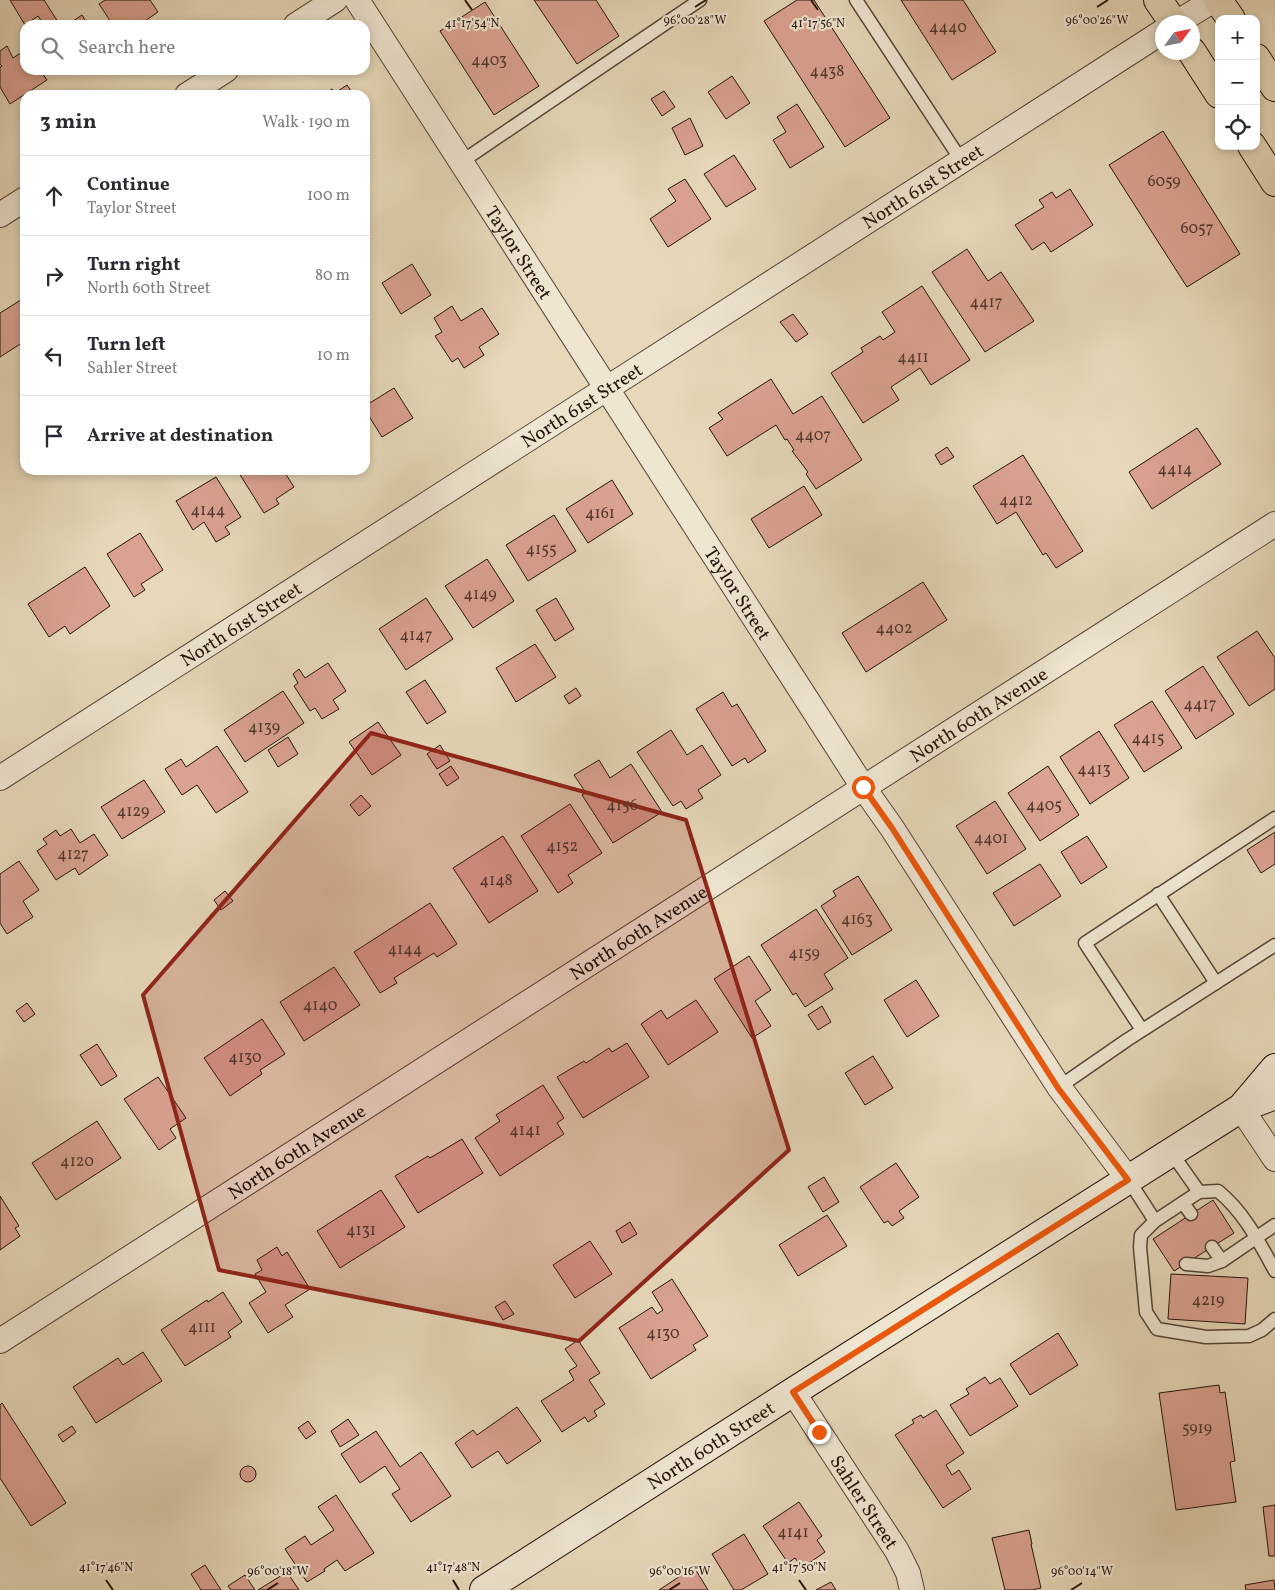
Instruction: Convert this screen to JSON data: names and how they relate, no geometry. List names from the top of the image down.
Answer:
{
  "streets": {
    "main road": ["North 60th Street"],
    "street": [
      "North 61st Street",
      "Taylor Street",
      "North 60th Avenue",
      "Sahler Street"
    ]
  },
  "crossings": [
    ["North 61st Street", "Taylor Street"],
    ["Taylor Street", "North 60th Avenue"],
    ["Taylor Street", "North 60th Street"],
    ["North 60th Street", "Sahler Street"]
  ],
  "house_numbers": [
    "4440",
    "4403",
    "4438",
    "6059",
    "6057",
    "4417",
    "4411",
    "4407",
    "4414",
    "4412",
    "4144",
    "4161",
    "4155",
    "4149",
    "4402",
    "4147",
    "4417",
    "4139",
    "4415",
    "4413",
    "4156",
    "4405",
    "4129",
    "4401",
    "4152",
    "4127",
    "4148",
    "4163",
    "4144",
    "4159",
    "4140",
    "4130",
    "4141",
    "4120",
    "4131",
    "4219",
    "4111",
    "4130",
    "5919",
    "4141"
  ],
  "north": "top right",
  "page": {
    "map_buttons": ["+", "−"],
    "search": "Search here",
    "heading": ["3 min", "Walk · 190 m"],
    "list": [
      ["Continue", "Taylor Street", "100 m"],
      ["Turn right", "North 60th Street", "80 m"],
      ["Turn left", "Sahler Street", "10 m"],
      "Arrive at destination"
    ]
  },
  "coordinates": [
    "96°00'28\"W",
    "96°00'26\"W",
    "41°17'54\"N",
    "41°17'56\"N",
    "41°17'46\"N",
    "41°17'48\"N",
    "41°17'50\"N",
    "96°00'18\"W",
    "96°00'16\"W",
    "96°00'14\"W"
  ]
}
